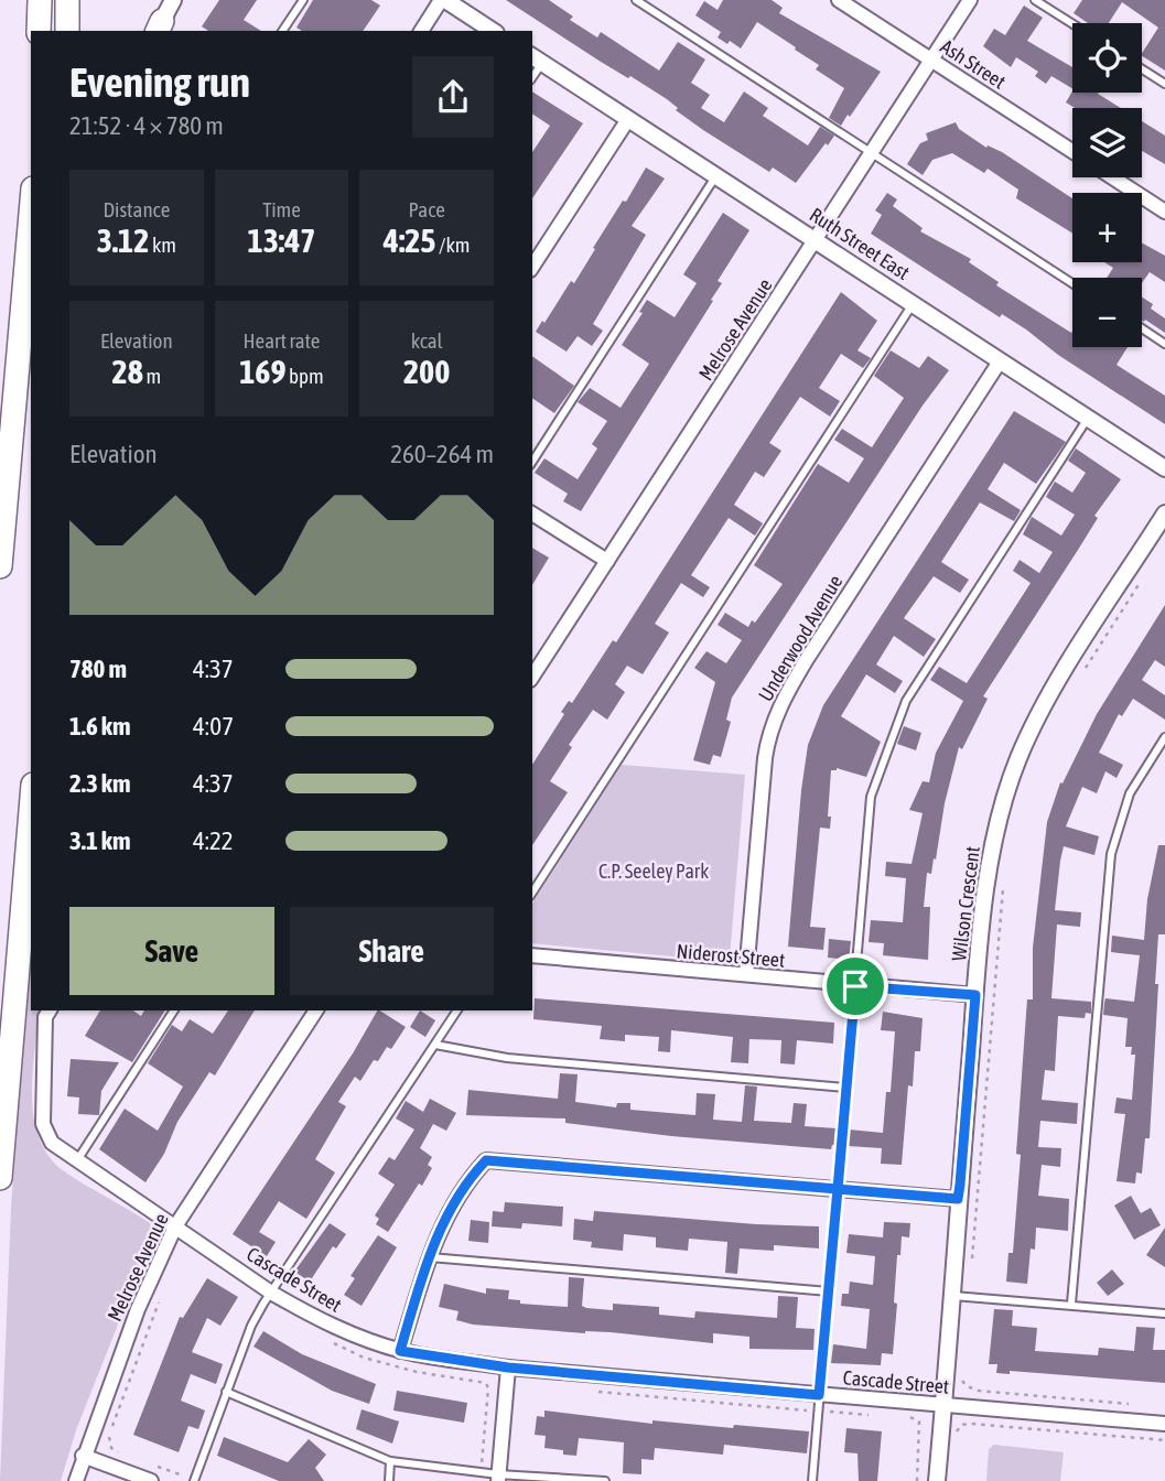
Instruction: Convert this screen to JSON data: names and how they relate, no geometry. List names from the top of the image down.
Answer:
{
  "streets": {
    "street": [
      "Ash Street",
      "Ruth Street East",
      "Melrose Avenue",
      "Underwood Avenue",
      "Wilson Crescent",
      "Niderost Street",
      "Cascade Street"
    ]
  },
  "crossings": [
    ["Ash Street", "Melrose Avenue"],
    ["Ruth Street East", "Melrose Avenue"],
    ["Ruth Street East", "Underwood Avenue"],
    ["Melrose Avenue", "Cascade Street"],
    ["Underwood Avenue", "Niderost Street"],
    ["Wilson Crescent", "Niderost Street"],
    ["Wilson Crescent", "Cascade Street"]
  ],
  "parks": ["C.P. Seeley Park"],
  "page": {
    "map_buttons": ["+", "−"],
    "heading": ["Evening run", "21:52 · 4 × 780 m"],
    "stats": [
      ["Distance", "3.12 km"],
      ["Time", "13:47"],
      ["Pace", "4:25 /km"],
      ["Elevation", "28 m"],
      ["Heart rate", "169 bpm"],
      ["kcal", "200"]
    ],
    "chart": ["Elevation", "260–264 m"],
    "list": [
      {
        "name": "780 m",
        "note": "4:37"
      },
      {
        "name": "1.6 km",
        "note": "4:07"
      },
      {
        "name": "2.3 km",
        "note": "4:37"
      },
      {
        "name": "3.1 km",
        "note": "4:22"
      }
    ],
    "buttons": ["Save", "Share"]
  }
}
